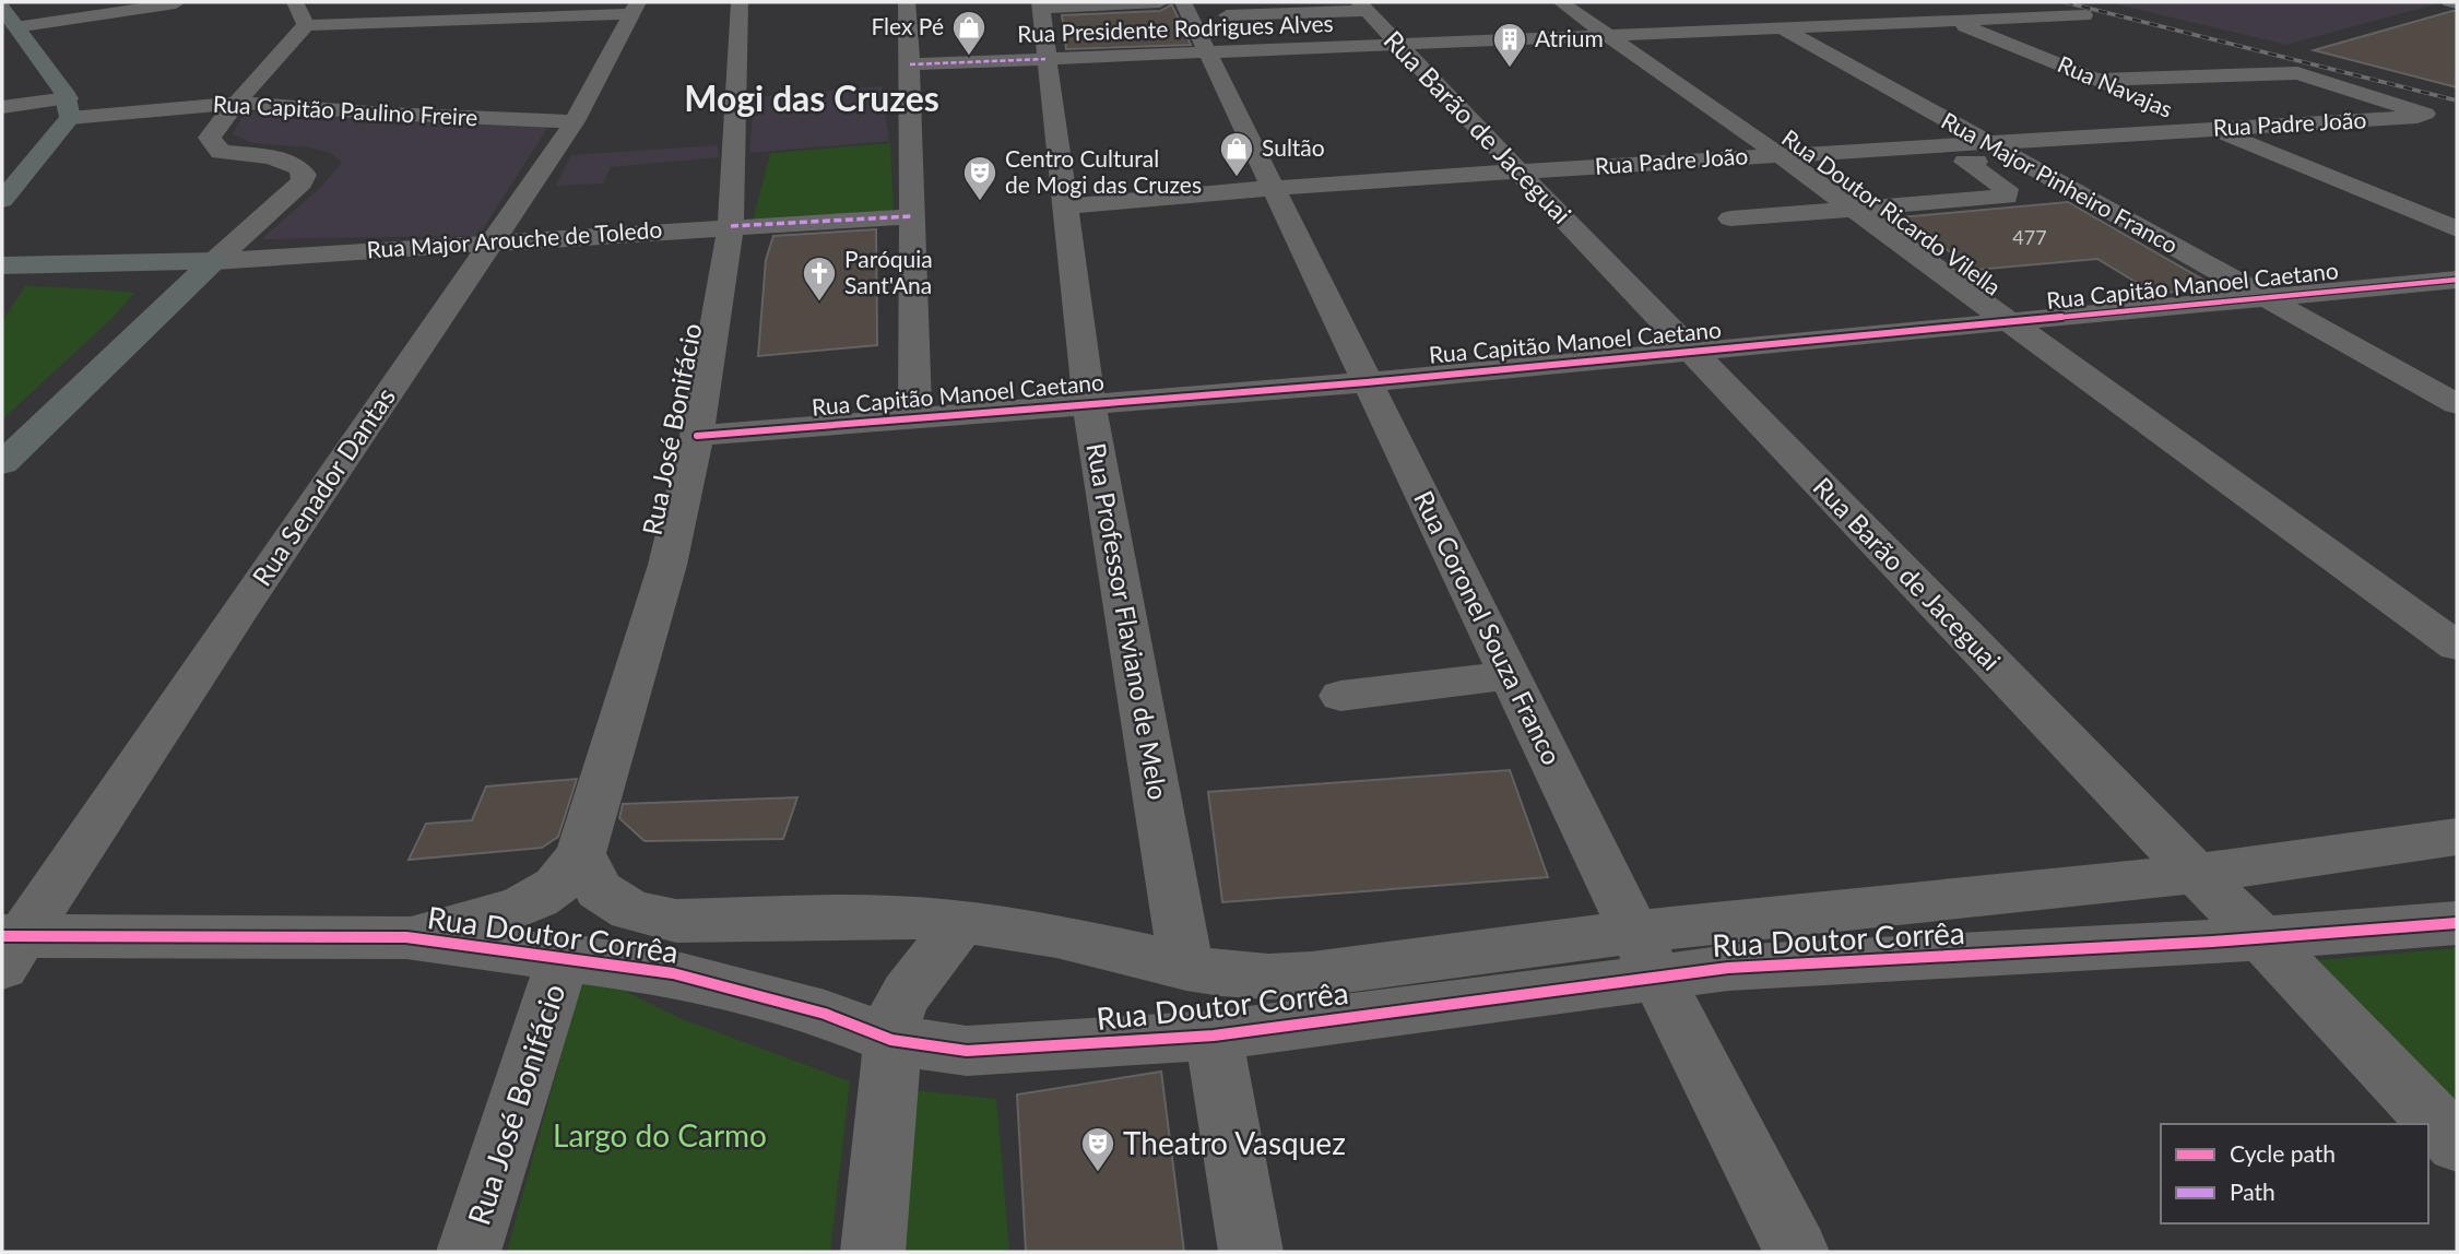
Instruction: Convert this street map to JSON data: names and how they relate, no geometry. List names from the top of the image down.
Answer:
{
  "streets": {
    "main road": ["Rua Major Arouche de Toledo"],
    "street": [
      "Rua Presidente Rodrigues Alves",
      "Rua Navajas",
      "Rua Capitão Paulino Freire",
      "Rua Padre João",
      "Rua Barão de Jaceguai",
      "Rua Major Pinheiro Franco",
      "Rua Doutor Ricardo Vilella",
      "Rua Capitão Manoel Caetano",
      "Rua José Bonifácio",
      "Rua Senador Dantas",
      "Rua Professor Flaviano de Melo",
      "Rua Coronel Souza Franco",
      "Rua Doutor Corrêa"
    ]
  },
  "crossings": [
    ["Rua Presidente Rodrigues Alves", "Rua Navajas"],
    ["Rua Presidente Rodrigues Alves", "Rua Barão de Jaceguai"],
    ["Rua Presidente Rodrigues Alves", "Rua Major Pinheiro Franco"],
    ["Rua Presidente Rodrigues Alves", "Rua Doutor Ricardo Vilella"],
    ["Rua Presidente Rodrigues Alves", "Rua Professor Flaviano de Melo"],
    ["Rua Presidente Rodrigues Alves", "Rua Coronel Souza Franco"],
    ["Rua Navajas", "Rua Padre João"],
    ["Rua Capitão Paulino Freire", "Rua Senador Dantas"],
    ["Rua Padre João", "Rua Barão de Jaceguai"],
    ["Rua Padre João", "Rua Major Pinheiro Franco"],
    ["Rua Padre João", "Rua Doutor Ricardo Vilella"],
    ["Rua Padre João", "Rua Professor Flaviano de Melo"],
    ["Rua Padre João", "Rua Coronel Souza Franco"],
    ["Rua Barão de Jaceguai", "Rua Capitão Manoel Caetano"],
    ["Rua Barão de Jaceguai", "Rua Doutor Corrêa"],
    ["Rua Major Pinheiro Franco", "Rua Capitão Manoel Caetano"],
    ["Rua Doutor Ricardo Vilella", "Rua Capitão Manoel Caetano"],
    ["Rua Major Arouche de Toledo", "Rua José Bonifácio"],
    ["Rua Major Arouche de Toledo", "Rua Senador Dantas"],
    ["Rua Capitão Manoel Caetano", "Rua José Bonifácio"],
    ["Rua Capitão Manoel Caetano", "Rua Professor Flaviano de Melo"],
    ["Rua Capitão Manoel Caetano", "Rua Coronel Souza Franco"],
    ["Rua José Bonifácio", "Rua Doutor Corrêa"],
    ["Rua Senador Dantas", "Rua Doutor Corrêa"],
    ["Rua Professor Flaviano de Melo", "Rua Doutor Corrêa"],
    ["Rua Coronel Souza Franco", "Rua Doutor Corrêa"]
  ],
  "districts": ["Mogi das Cruzes"],
  "parks": ["Largo do Carmo"],
  "places": {
    "shop": ["Flex Pé", "Sultão"],
    "building": ["Atrium"],
    "theatre": ["Centro Cultural de Mogi das Cruzes", "Theatro Vasquez"],
    "church": ["Paróquia Sant'Ana"]
  },
  "house_numbers": ["477"],
  "legend": ["Cycle path", "Path"]
}
